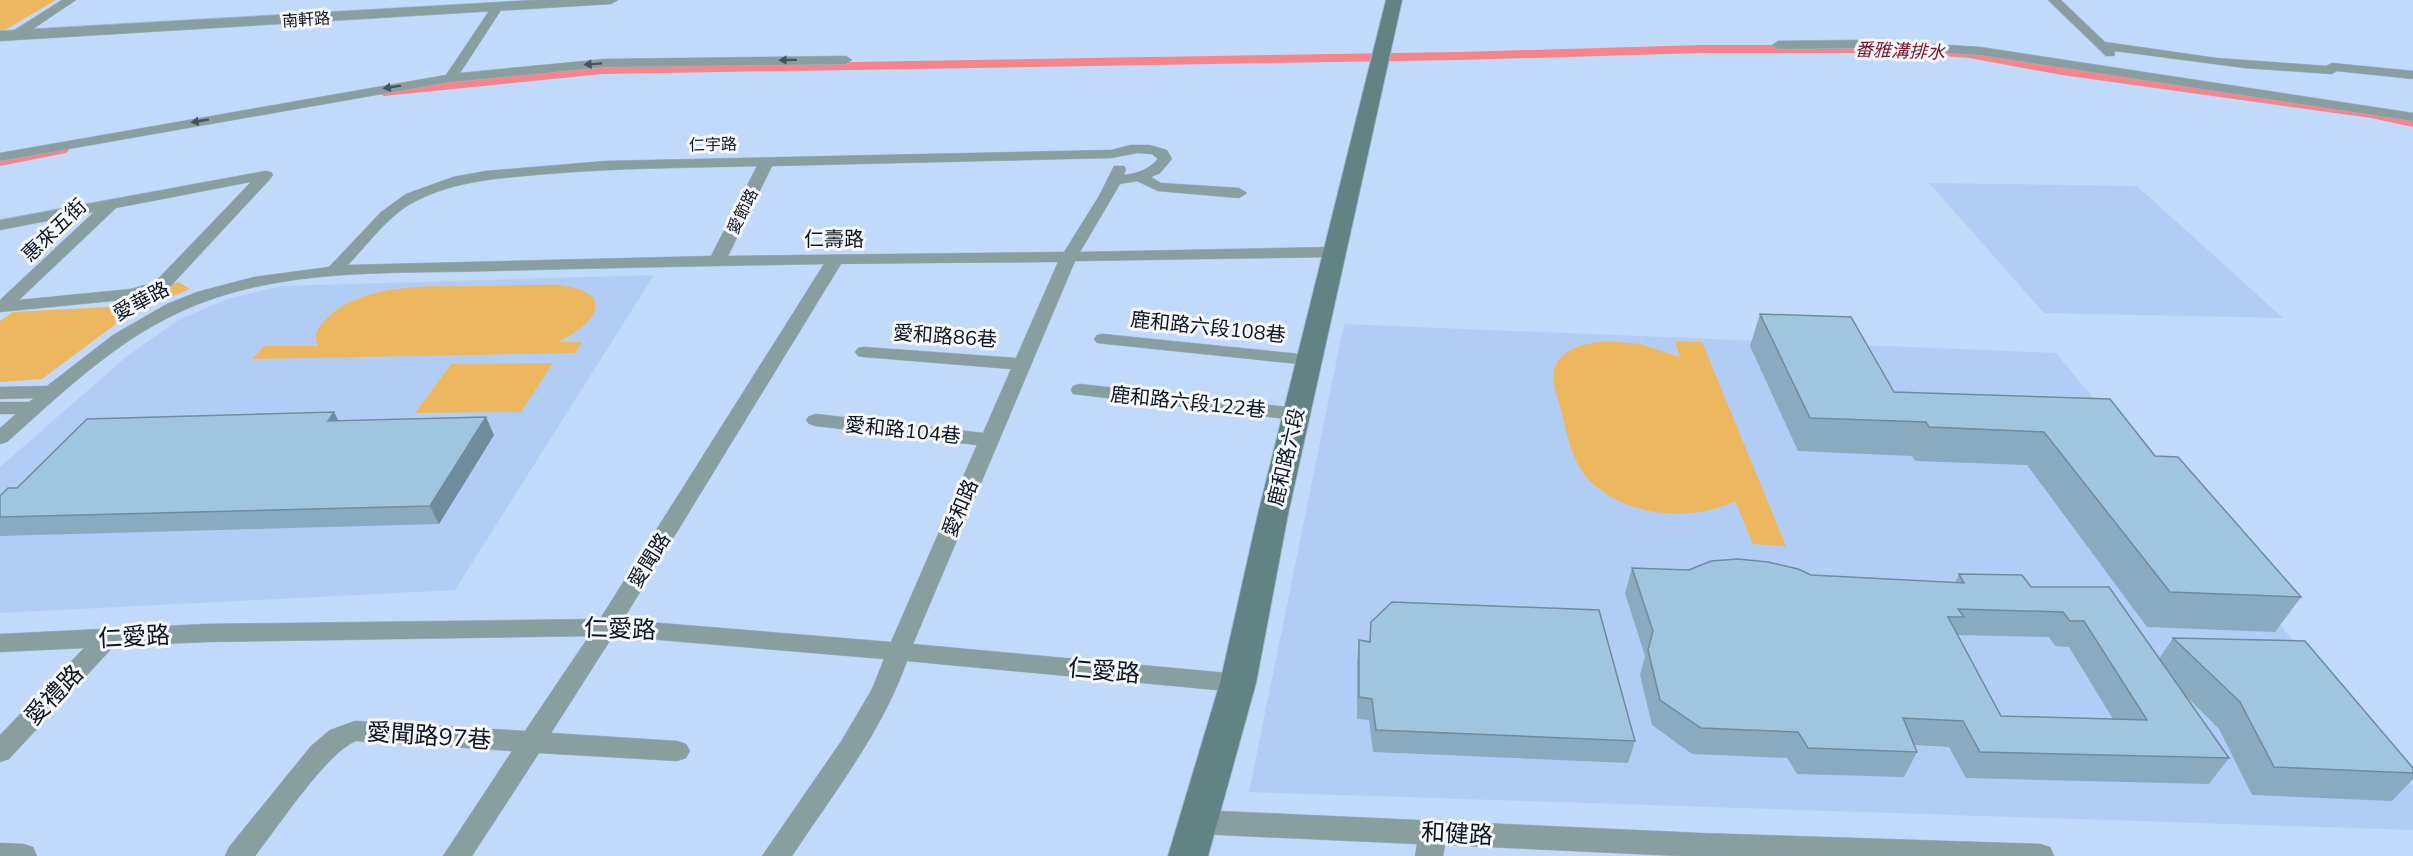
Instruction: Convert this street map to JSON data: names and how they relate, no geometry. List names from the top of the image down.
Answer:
{
  "streets": {
    "main road": ["鹿和路六段"],
    "street": [
      "南軒路",
      "仁宇路",
      "愛節路",
      "惠來五街",
      "仁壽路",
      "愛華路",
      "鹿和路六段108巷",
      "愛和路86巷",
      "鹿和路六段122巷",
      "愛和路104巷",
      "愛和路",
      "愛聞路",
      "仁愛路",
      "愛禮路",
      "愛聞路97巷",
      "和健路"
    ]
  },
  "crossings": [
    ["仁宇路", "愛節路"],
    ["仁宇路", "仁壽路"],
    ["仁宇路", "愛華路"],
    ["仁宇路", "愛和路"],
    ["愛節路", "仁壽路"],
    ["仁壽路", "愛華路"],
    ["仁壽路", "鹿和路六段"],
    ["仁壽路", "愛和路"],
    ["仁壽路", "愛聞路"],
    ["鹿和路六段108巷", "鹿和路六段"],
    ["愛和路86巷", "愛和路"],
    ["鹿和路六段122巷", "鹿和路六段"],
    ["愛和路104巷", "愛和路"],
    ["鹿和路六段", "仁愛路"],
    ["鹿和路六段", "和健路"],
    ["愛和路", "仁愛路"],
    ["愛聞路", "仁愛路"],
    ["愛聞路", "愛聞路97巷"],
    ["仁愛路", "愛禮路"]
  ],
  "water": ["番雅溝排水"]
}
